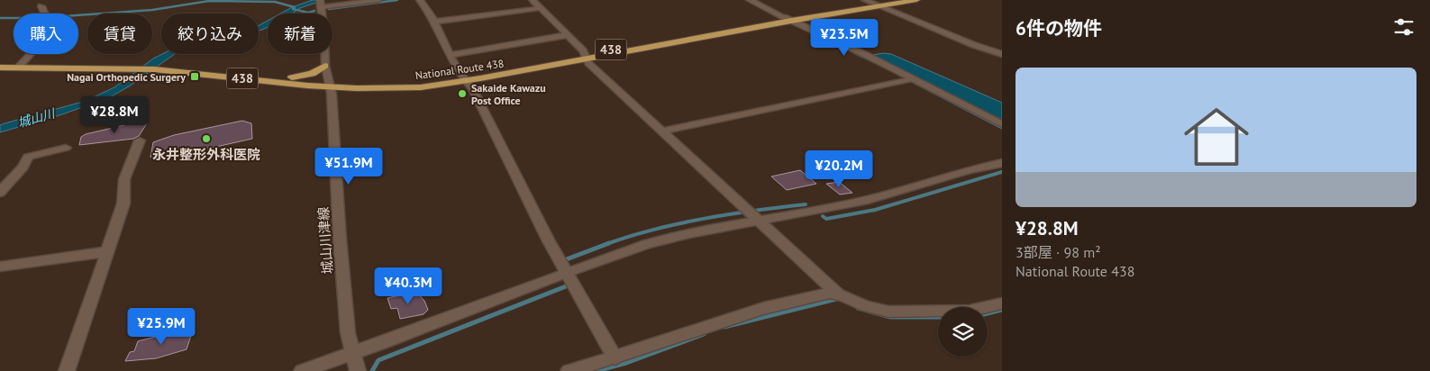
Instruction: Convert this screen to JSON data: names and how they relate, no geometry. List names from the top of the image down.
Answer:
{
  "streets": {
    "highway": ["438", "National Route 438"],
    "street": ["城山川津線"]
  },
  "crossings": [
    ["National Route 438", "城山川津線"]
  ],
  "water": ["城山川"],
  "places": {
    "transit": ["Nagai Orthopedic Surgery"],
    "other": ["Sakaide Kawazu Post Office", "永井整形外科医院"]
  },
  "page": {
    "heading": "6件の物件",
    "chip": [
      "購入",
      "賃貸",
      "絞り込み",
      "新着"
    ],
    "price": [
      "¥23.5M",
      "¥28.8M",
      "¥51.9M",
      "¥20.2M",
      "¥40.3M",
      "¥25.9M"
    ],
    "list": [
      {
        "name": "¥28.8M",
        "note": "3部屋 · 98 m² · National Route 438"
      }
    ]
  }
}
